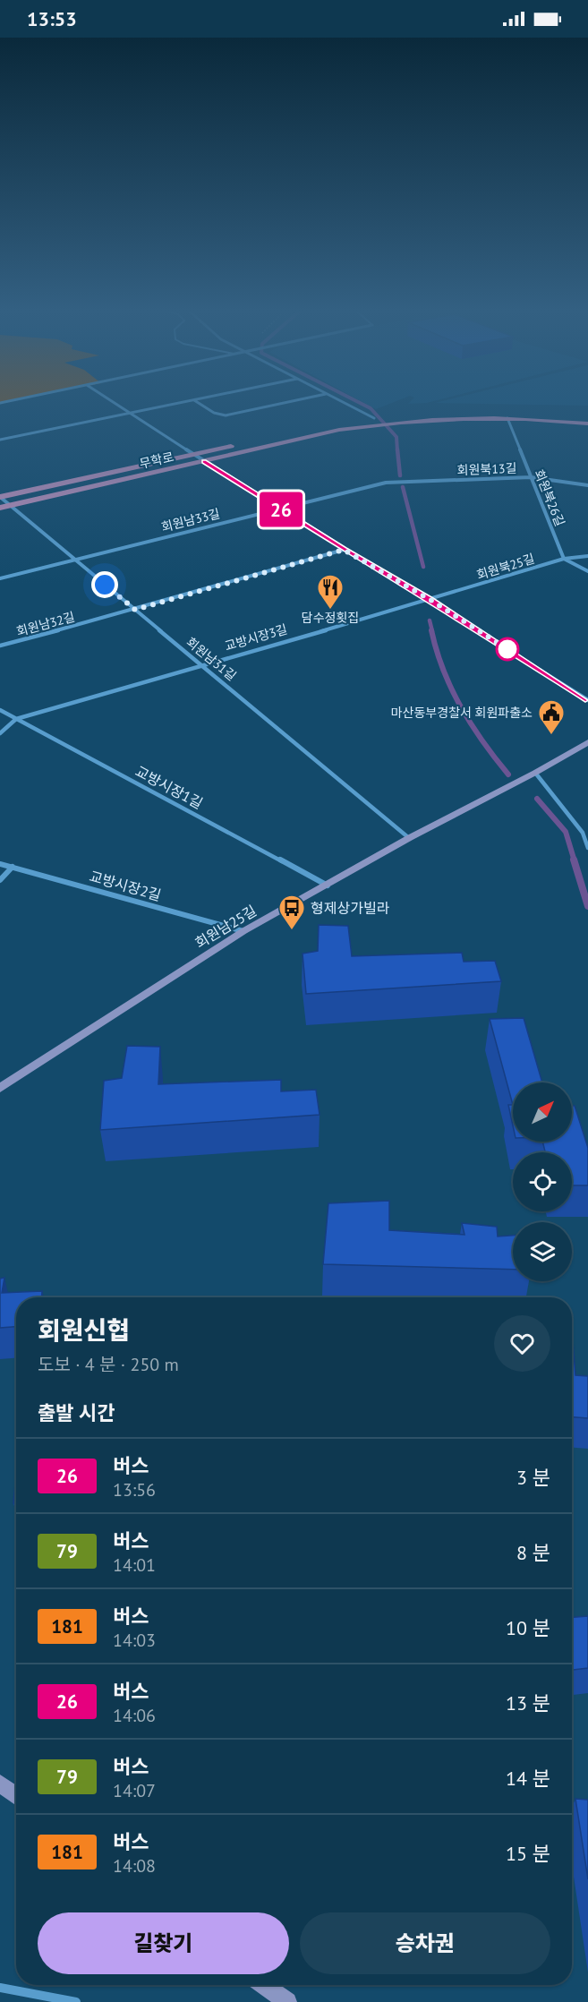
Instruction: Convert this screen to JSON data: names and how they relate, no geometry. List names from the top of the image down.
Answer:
{
  "streets": {
    "main road": ["무학로", "회원남25길"],
    "street": [
      "회원북13길",
      "회원북26길",
      "회원남33길",
      "회원북25길",
      "회원남32길",
      "교방시장3길",
      "회원남31길",
      "교방시장1길",
      "교방시장2길"
    ]
  },
  "crossings": [
    ["무학로", "회원남31길"],
    ["회원북13길", "회원북26길"],
    ["회원북13길", "회원남33길"],
    ["회원북26길", "회원북25길"],
    ["회원남33길", "회원남31길"],
    ["회원북25길", "교방시장3길"],
    ["회원남32길", "회원남31길"],
    ["교방시장3길", "회원남31길"],
    ["교방시장3길", "교방시장1길"],
    ["회원남31길", "회원남25길"],
    ["교방시장1길", "회원남25길"],
    ["교방시장2길", "회원남25길"]
  ],
  "places": {
    "restaurant": ["담수정횟집"],
    "public building": ["마산동부경찰서 회원파출소"],
    "bus stop": ["형제상가빌라"]
  },
  "lines": ["bus line 26"],
  "north": "top right",
  "page": {
    "status": "13:53",
    "on_map": "26",
    "heading": [
      ["회원신협", "도보 · 4 분 · 250 m"],
      "출발 시간"
    ],
    "list": [
      {
        "mark": "26",
        "name": "버스",
        "note": "13:56",
        "value": "3 분"
      },
      {
        "mark": "79",
        "name": "버스",
        "note": "14:01",
        "value": "8 분"
      },
      {
        "mark": "181",
        "name": "버스",
        "note": "14:03",
        "value": "10 분"
      },
      {
        "mark": "26",
        "name": "버스",
        "note": "14:06",
        "value": "13 분"
      },
      {
        "mark": "79",
        "name": "버스",
        "note": "14:07",
        "value": "14 분"
      },
      {
        "mark": "181",
        "name": "버스",
        "note": "14:08",
        "value": "15 분"
      }
    ],
    "buttons": ["길찾기", "승차권"]
  }
}
